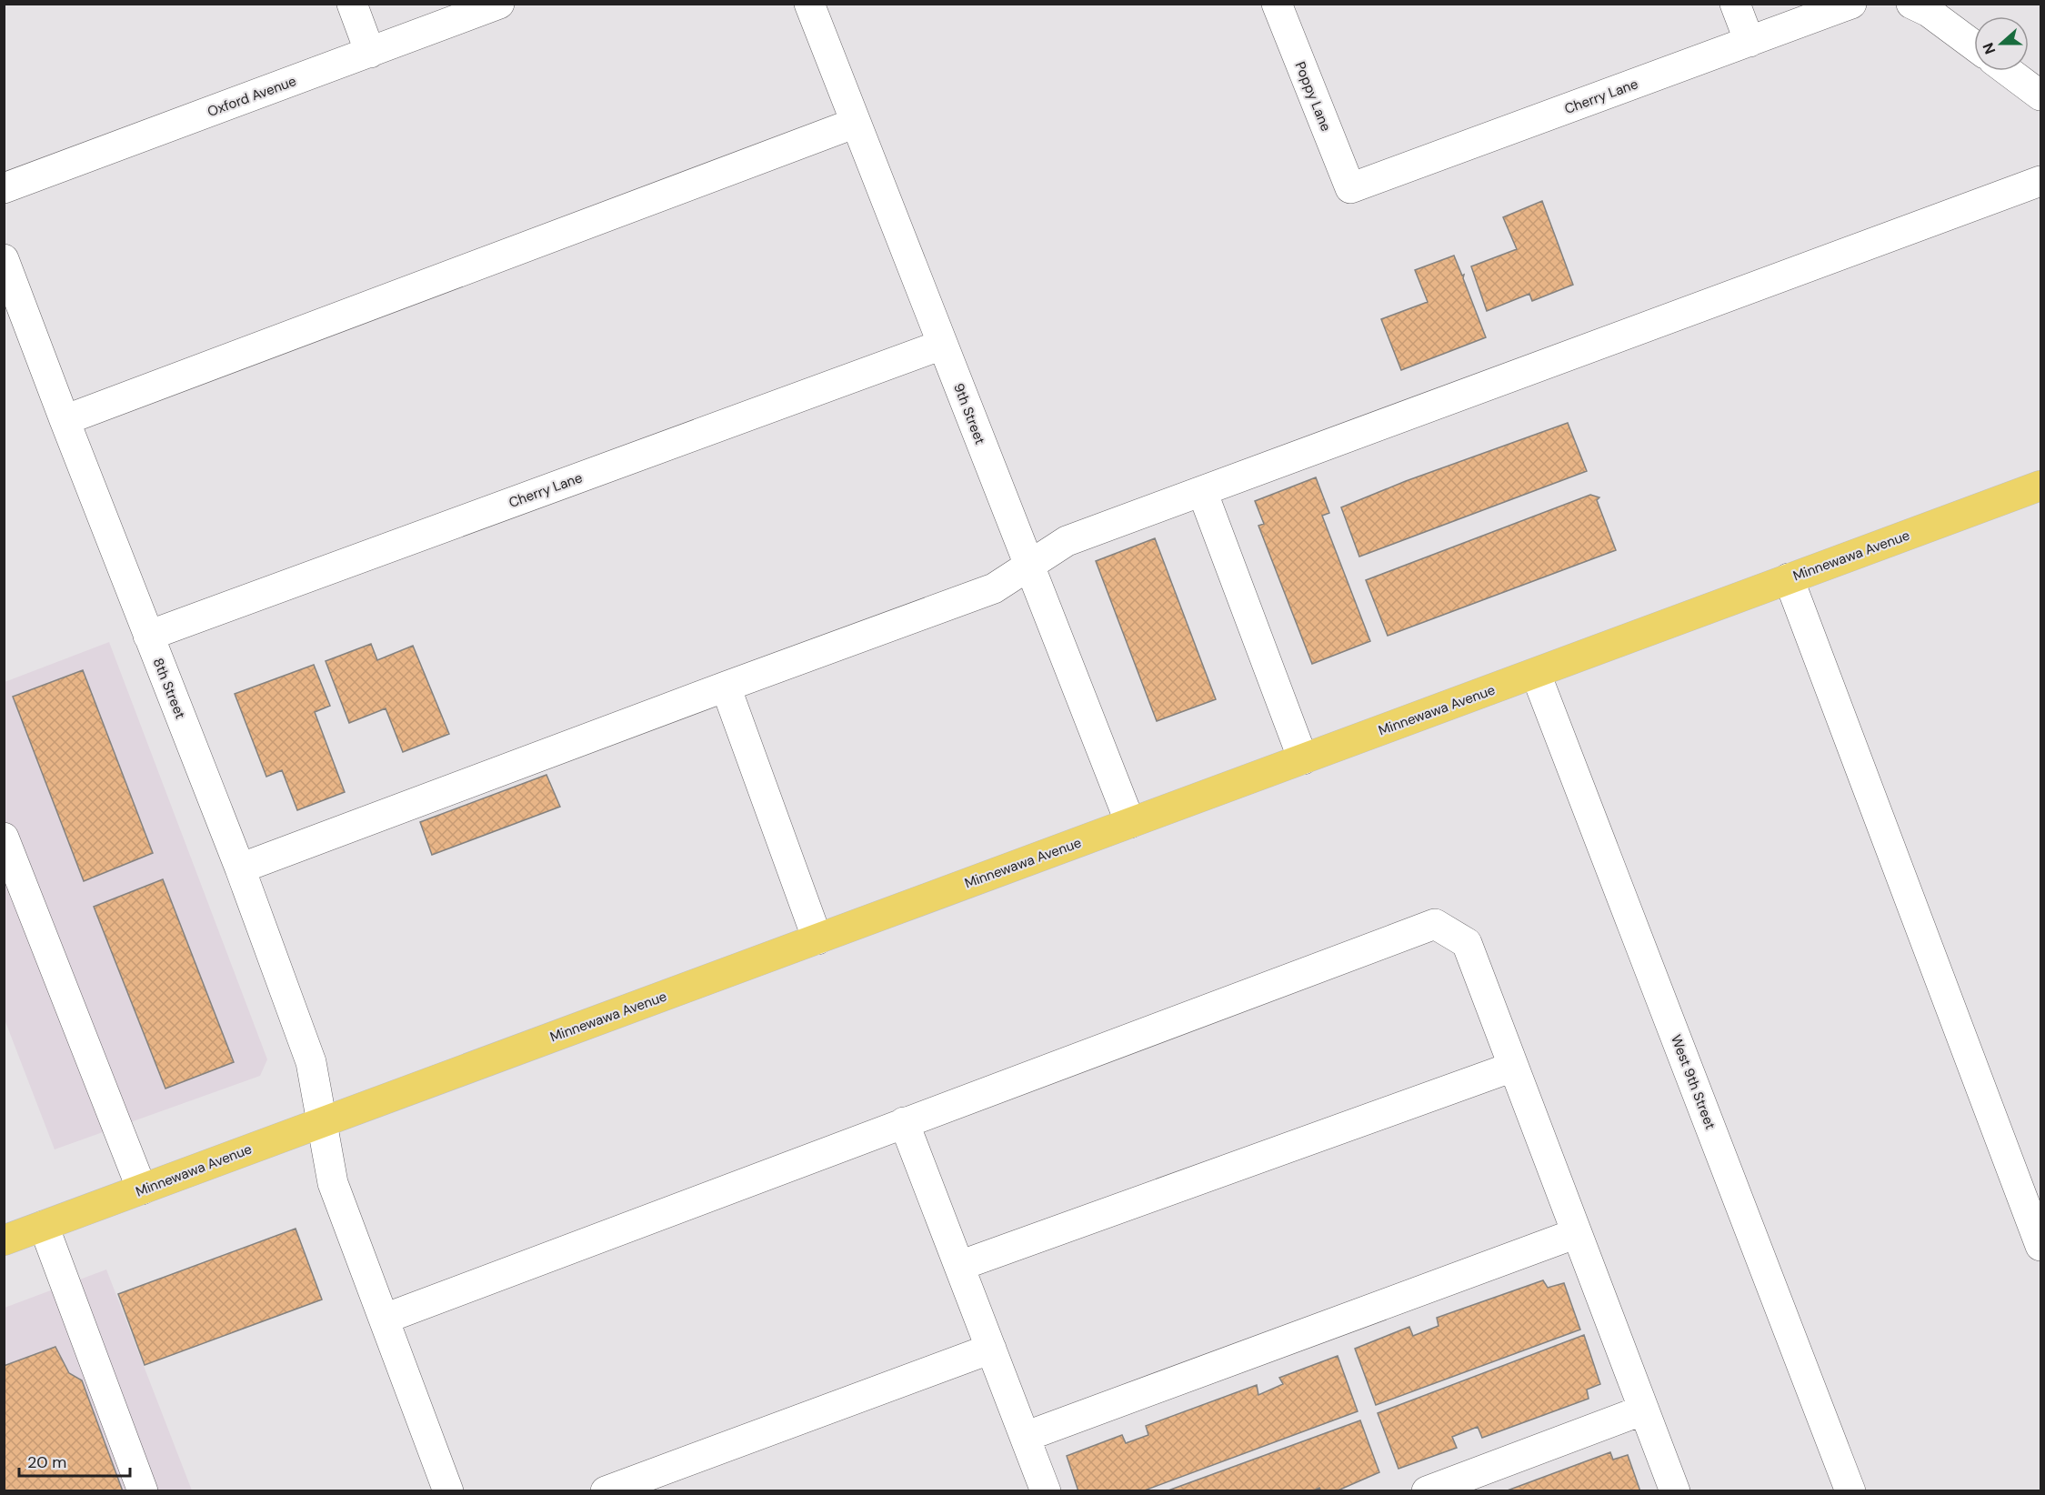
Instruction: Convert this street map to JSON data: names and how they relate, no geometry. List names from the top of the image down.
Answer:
{
  "streets": {
    "main road": ["Minnewawa Avenue"],
    "street": [
      "Oxford Avenue",
      "Poppy Lane",
      "Cherry Lane",
      "9th Street",
      "8th Street",
      "West 9th Street"
    ]
  },
  "crossings": [
    ["Poppy Lane", "Cherry Lane"],
    ["Cherry Lane", "9th Street"],
    ["Cherry Lane", "8th Street"],
    ["9th Street", "Minnewawa Avenue"],
    ["Minnewawa Avenue", "8th Street"],
    ["Minnewawa Avenue", "West 9th Street"]
  ],
  "scale_bar": "20 m",
  "north": "left"
}
